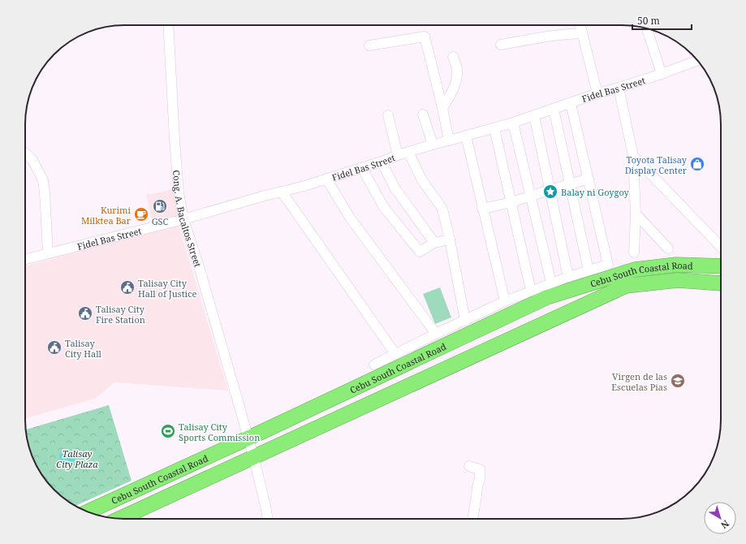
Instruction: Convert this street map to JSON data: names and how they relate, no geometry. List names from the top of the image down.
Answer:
{
  "streets": {
    "highway": ["Cebu South Coastal Road"],
    "street": ["Fidel Bas Street", "Cong. A. Bacaltos Street"]
  },
  "crossings": [
    ["Fidel Bas Street", "Cong. A. Bacaltos Street"],
    ["Cong. A. Bacaltos Street", "Cebu South Coastal Road"]
  ],
  "parks": ["Talisay City Plaza"],
  "places": {
    "shop": ["Toyota Talisay Display Center"],
    "place": ["Balay ni Goygoy"],
    "fuel station": ["GSC"],
    "cafe": ["Kurimi Milktea Bar"],
    "public building": ["Talisay City Hall of Justice", "Talisay City Fire Station", "Talisay City Hall"],
    "school or university": ["Virgen de las Escuelas Pias"],
    "sports": ["Talisay City Sports Commission"]
  },
  "scale_bar": "50 m",
  "north": "bottom right"
}
